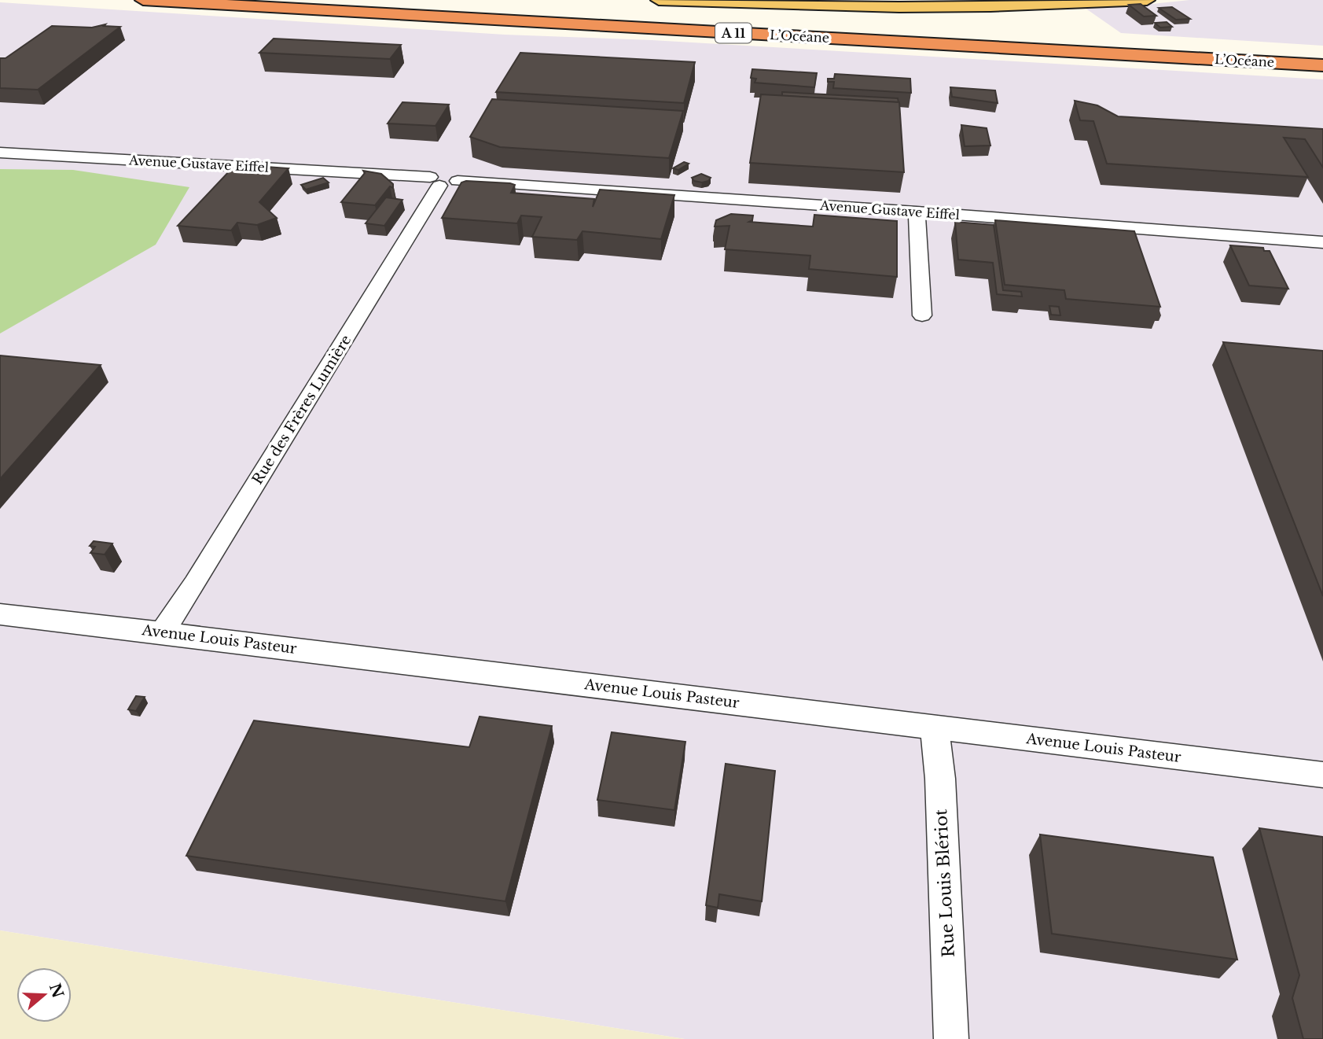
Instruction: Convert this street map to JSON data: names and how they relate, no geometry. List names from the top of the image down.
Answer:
{
  "streets": {
    "highway": ["A 11", "L’Océane"],
    "street": [
      "Avenue Gustave Eiffel",
      "Rue des Frères Lumière",
      "Avenue Louis Pasteur",
      "Rue Louis Blériot"
    ]
  },
  "crossings": [
    ["Avenue Gustave Eiffel", "Rue des Frères Lumière"],
    ["Rue des Frères Lumière", "Avenue Louis Pasteur"],
    ["Avenue Louis Pasteur", "Rue Louis Blériot"]
  ],
  "north": "right"
}
